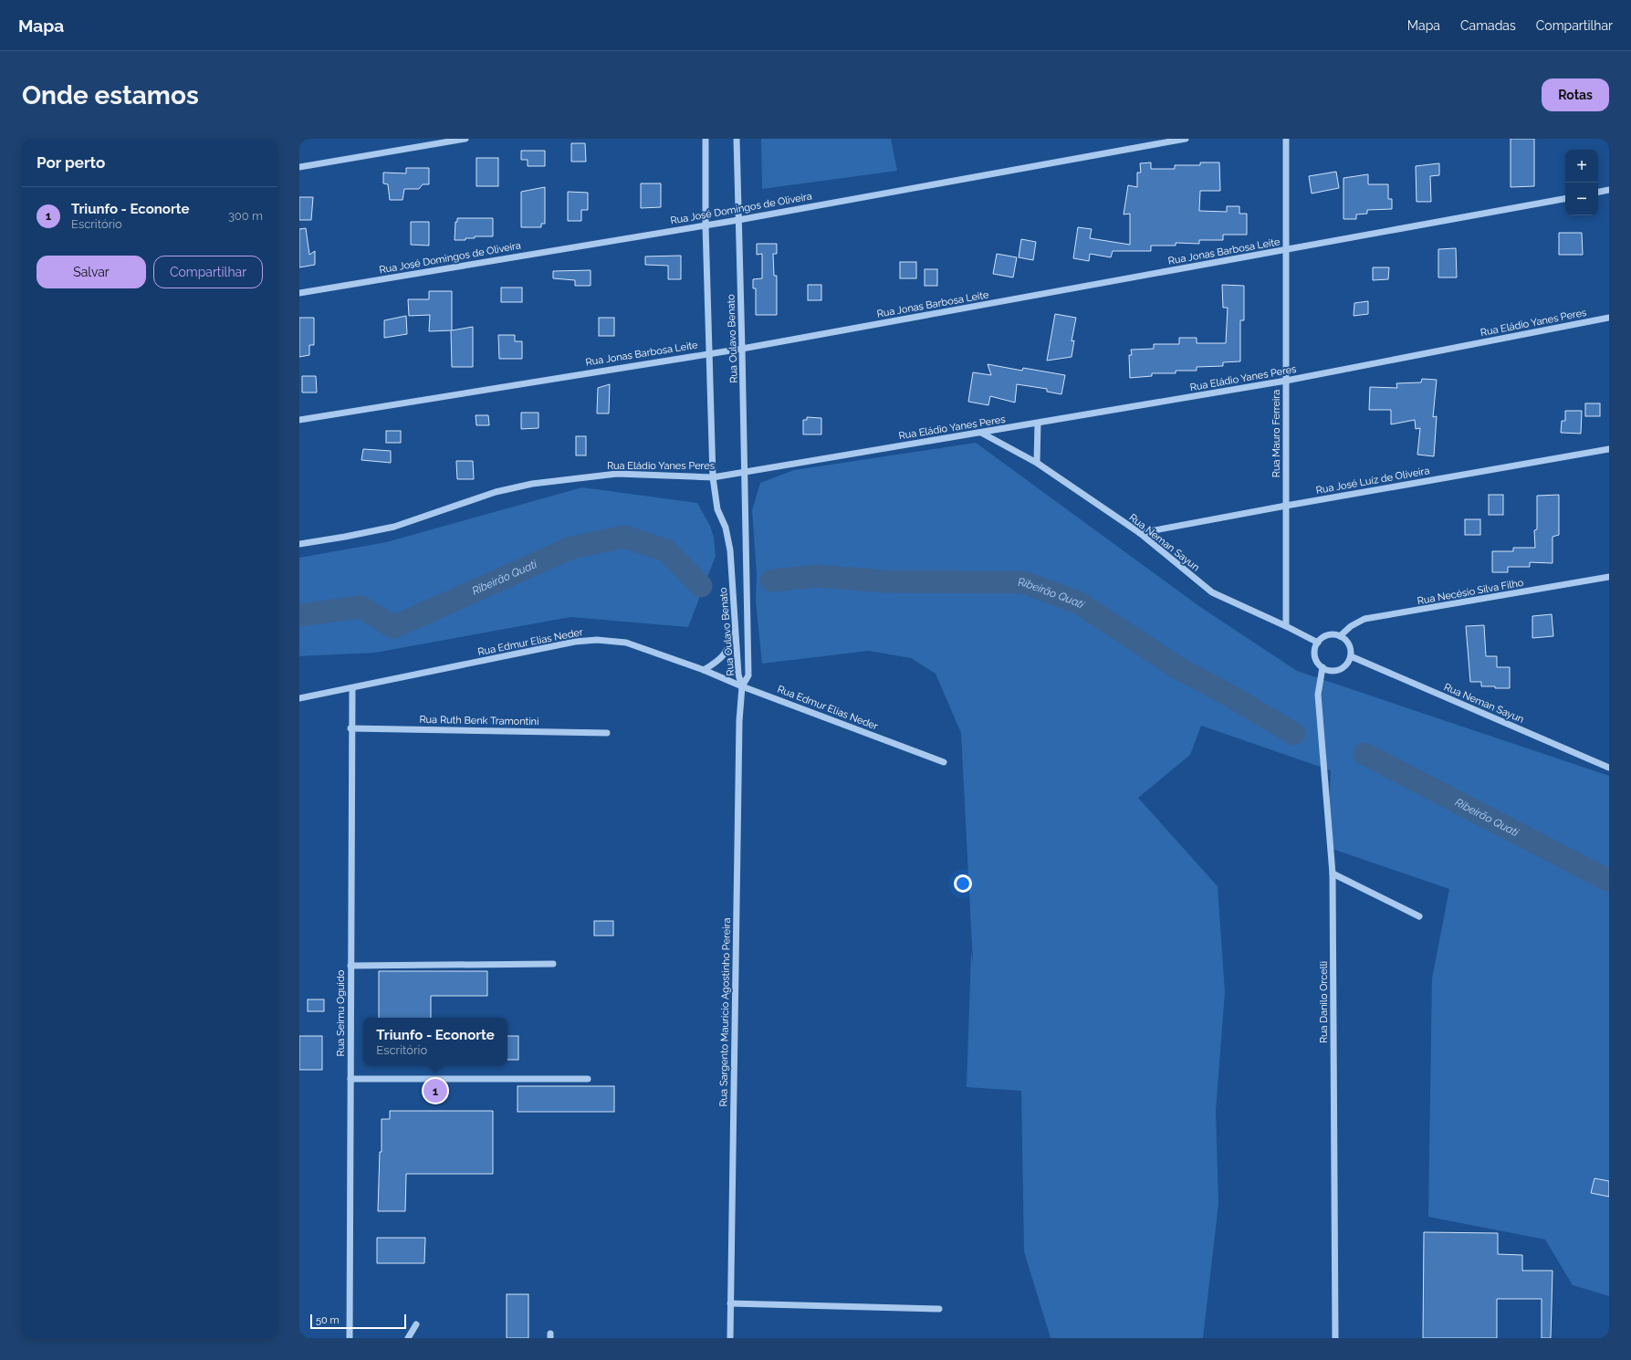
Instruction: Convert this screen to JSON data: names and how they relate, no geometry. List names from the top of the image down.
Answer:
{
  "streets": {
    "street": [
      "Rua José Domingos de Oliveira",
      "Rua Jonas Barbosa Leite",
      "Rua Eládio Yanes Peres",
      "Rua Oulavo Benato",
      "Rua Mauro Ferreira",
      "Rua José Luíz de Oliveira",
      "Rua Neman Sayun",
      "Rua Necésio Silva Filho",
      "Rua Edmur Elias Neder",
      "Rua Ruth Benk Tramontini",
      "Rua Danilo Orcelli",
      "Rua Sargento Maurício Agostinho Pereira",
      "Rua Seimu Oguido"
    ]
  },
  "crossings": [
    ["Rua José Domingos de Oliveira", "Rua Oulavo Benato"],
    ["Rua Jonas Barbosa Leite", "Rua Oulavo Benato"],
    ["Rua Jonas Barbosa Leite", "Rua Mauro Ferreira"],
    ["Rua Eládio Yanes Peres", "Rua Oulavo Benato"],
    ["Rua Eládio Yanes Peres", "Rua Mauro Ferreira"],
    ["Rua Eládio Yanes Peres", "Rua Neman Sayun"],
    ["Rua Oulavo Benato", "Rua Edmur Elias Neder"],
    ["Rua Oulavo Benato", "Rua Sargento Maurício Agostinho Pereira"],
    ["Rua Mauro Ferreira", "Rua José Luíz de Oliveira"],
    ["Rua Mauro Ferreira", "Rua Neman Sayun"],
    ["Rua José Luíz de Oliveira", "Rua Neman Sayun"],
    ["Rua Neman Sayun", "Rua Necésio Silva Filho"],
    ["Rua Neman Sayun", "Rua Danilo Orcelli"],
    ["Rua Necésio Silva Filho", "Rua Danilo Orcelli"],
    ["Rua Edmur Elias Neder", "Rua Sargento Maurício Agostinho Pereira"],
    ["Rua Edmur Elias Neder", "Rua Seimu Oguido"],
    ["Rua Ruth Benk Tramontini", "Rua Seimu Oguido"]
  ],
  "water": ["Ribeirão Quati"],
  "scale_bar": "50 m",
  "page": {
    "header": "Mapa",
    "nav": ["Mapa", "Camadas", "Compartilhar"],
    "buttons": [
      "Rotas",
      ["Salvar", "Compartilhar"]
    ],
    "title": "Onde estamos",
    "heading": "Por perto",
    "map_buttons": ["+", "−"],
    "list": [
      {
        "mark": "1",
        "name": "Triunfo - Econorte",
        "note": "Escritório",
        "value": "300 m"
      }
    ],
    "popup": ["Triunfo - Econorte", "Escritório"],
    "pins": "1",
    "scale": "50 m"
  }
}
